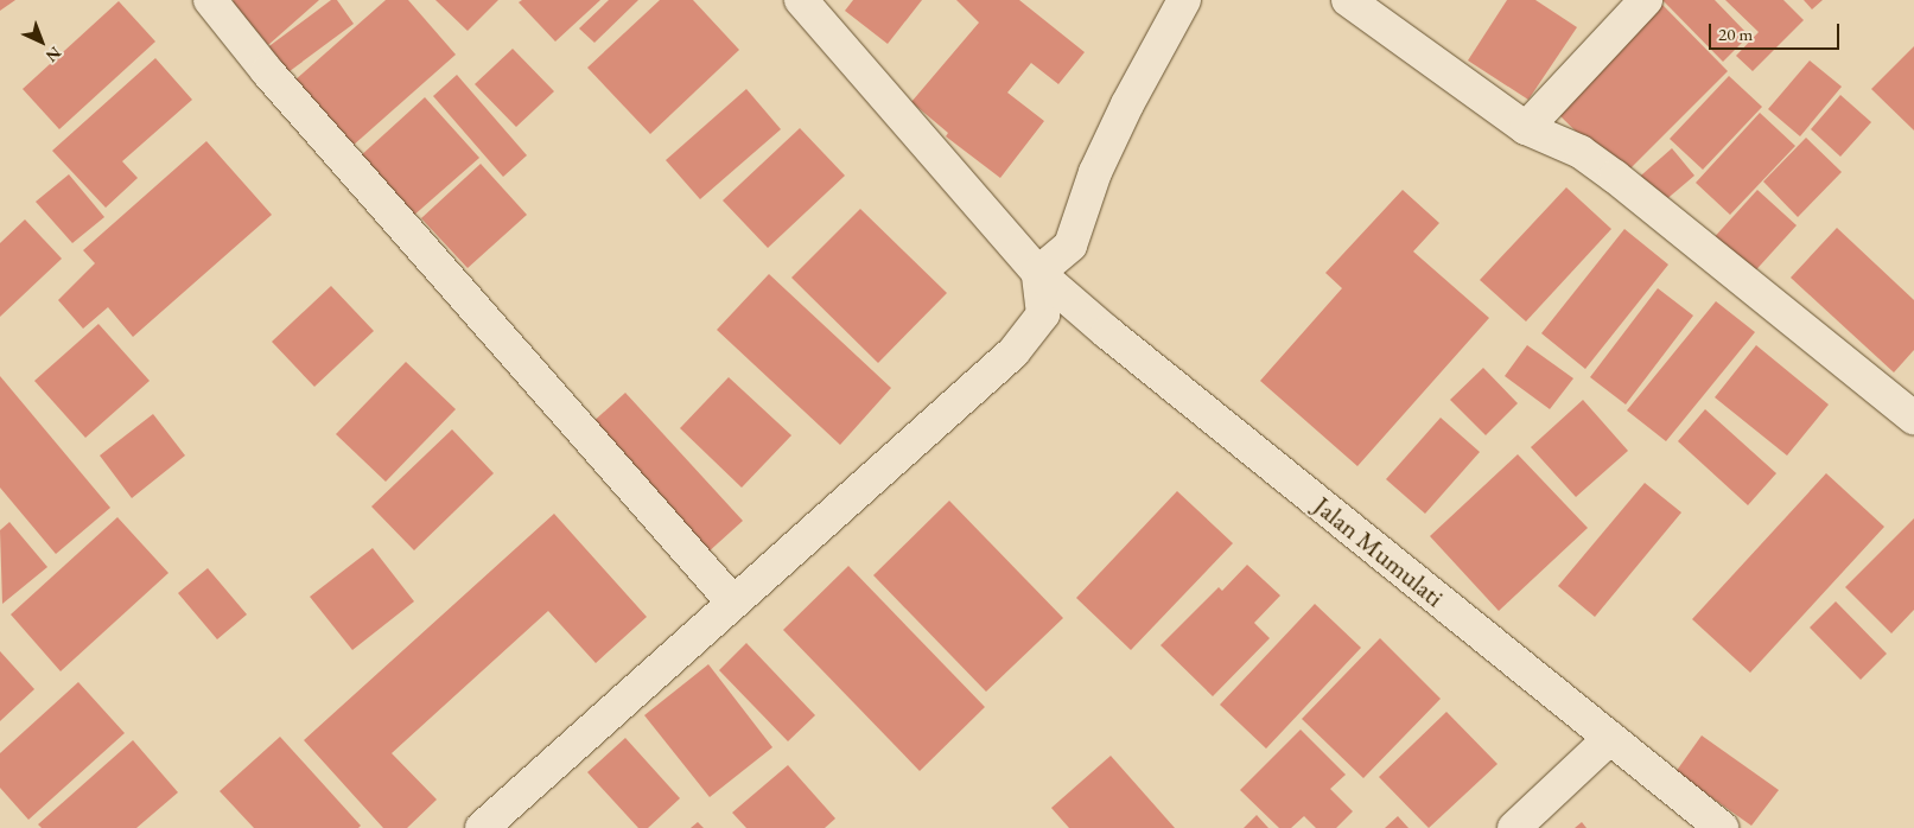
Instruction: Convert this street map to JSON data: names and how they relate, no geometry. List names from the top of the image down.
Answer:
{
  "streets": {
    "street": ["Jalan Mumulati"]
  },
  "scale_bar": "20 m",
  "north": "bottom right"
}
